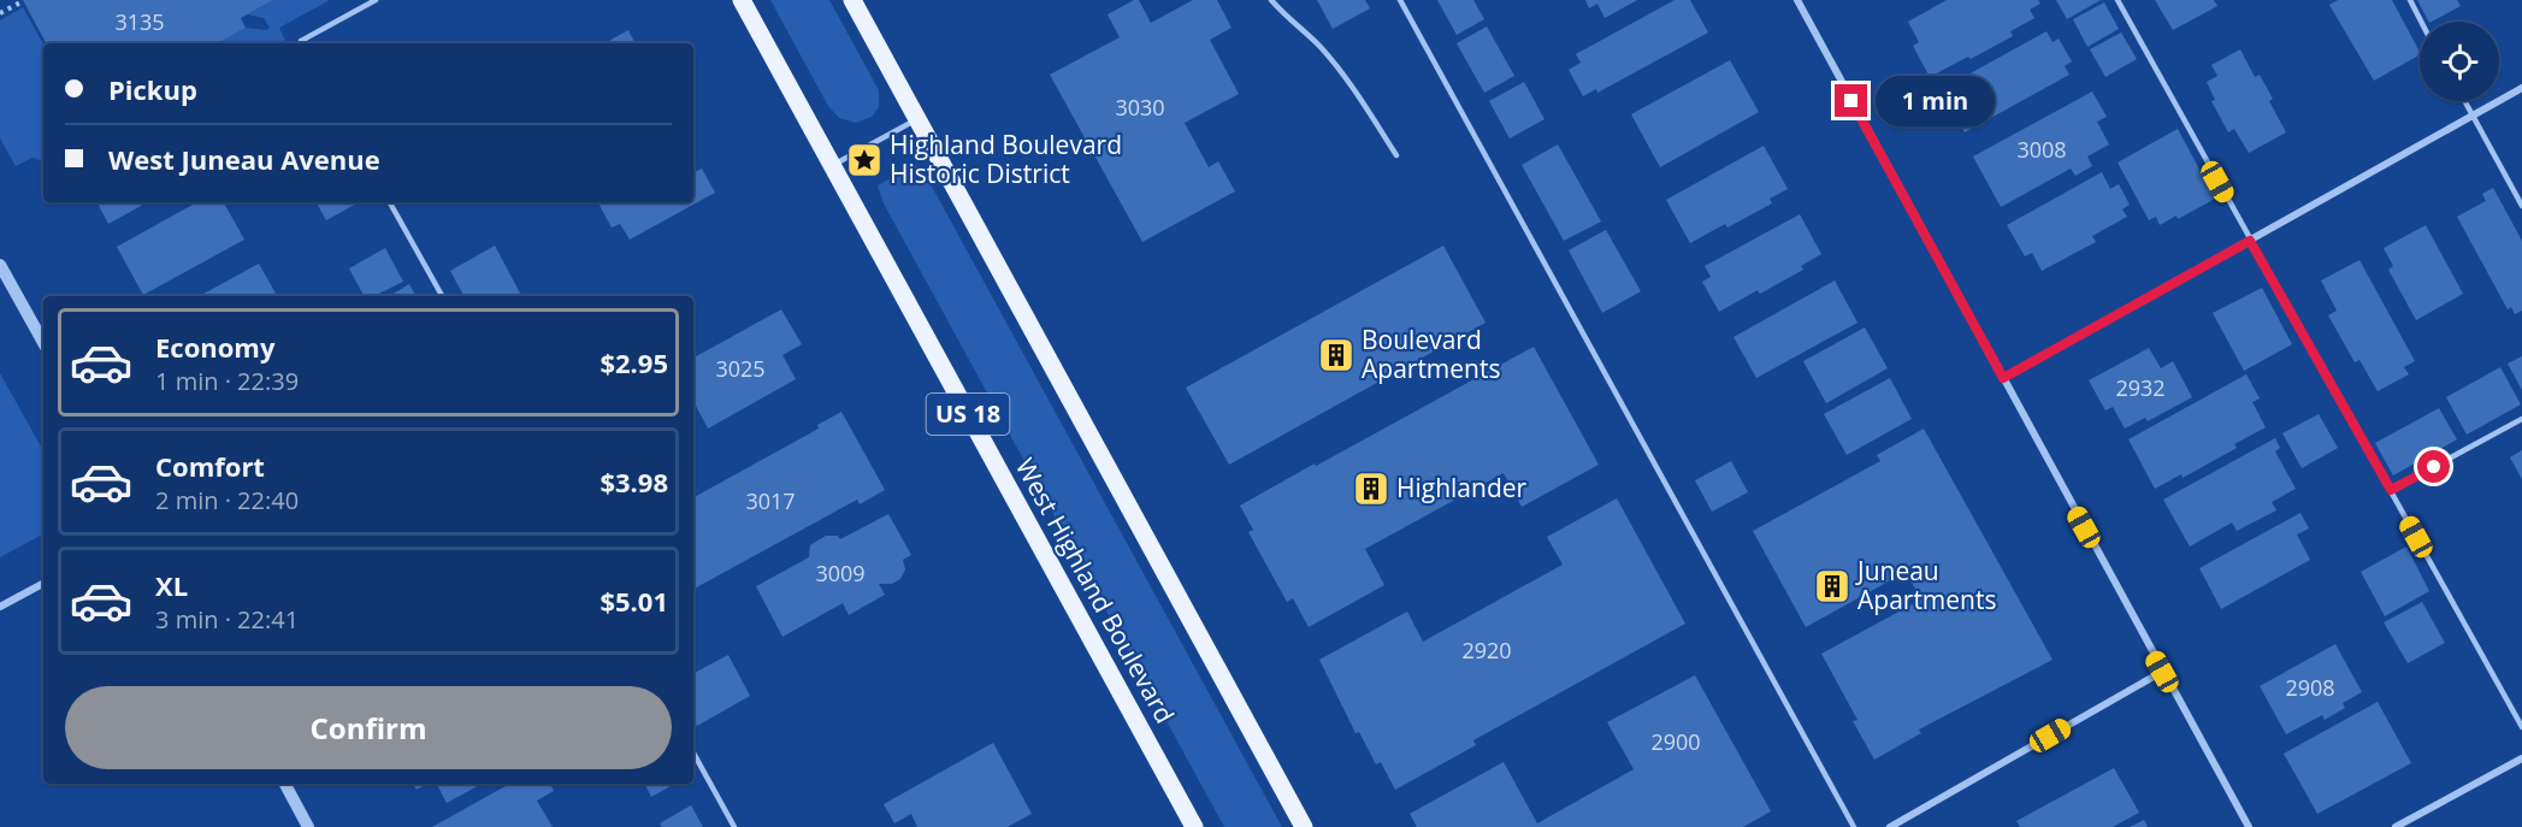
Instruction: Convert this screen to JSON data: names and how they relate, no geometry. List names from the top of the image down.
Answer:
{
  "streets": {
    "main road": ["US 18", "West Highland Boulevard"]
  },
  "places": {
    "place": ["Highland Boulevard Historic District"],
    "building": ["Boulevard Apartments", "Highlander", "Juneau Apartments"]
  },
  "house_numbers": [
    "3135",
    "3030",
    "3008",
    "3025",
    "2932",
    "3017",
    "3009",
    "2920",
    "2908",
    "2900"
  ],
  "page": {
    "banner": ["Pickup", "West Juneau Avenue"],
    "bubble": "1 min",
    "list": [
      {
        "name": "Economy",
        "note": "1 min · 22:39",
        "value": "$2.95"
      },
      {
        "name": "Comfort",
        "note": "2 min · 22:40",
        "value": "$3.98"
      },
      {
        "name": "XL",
        "note": "3 min · 22:41",
        "value": "$5.01"
      }
    ],
    "buttons": "Confirm"
  }
}
